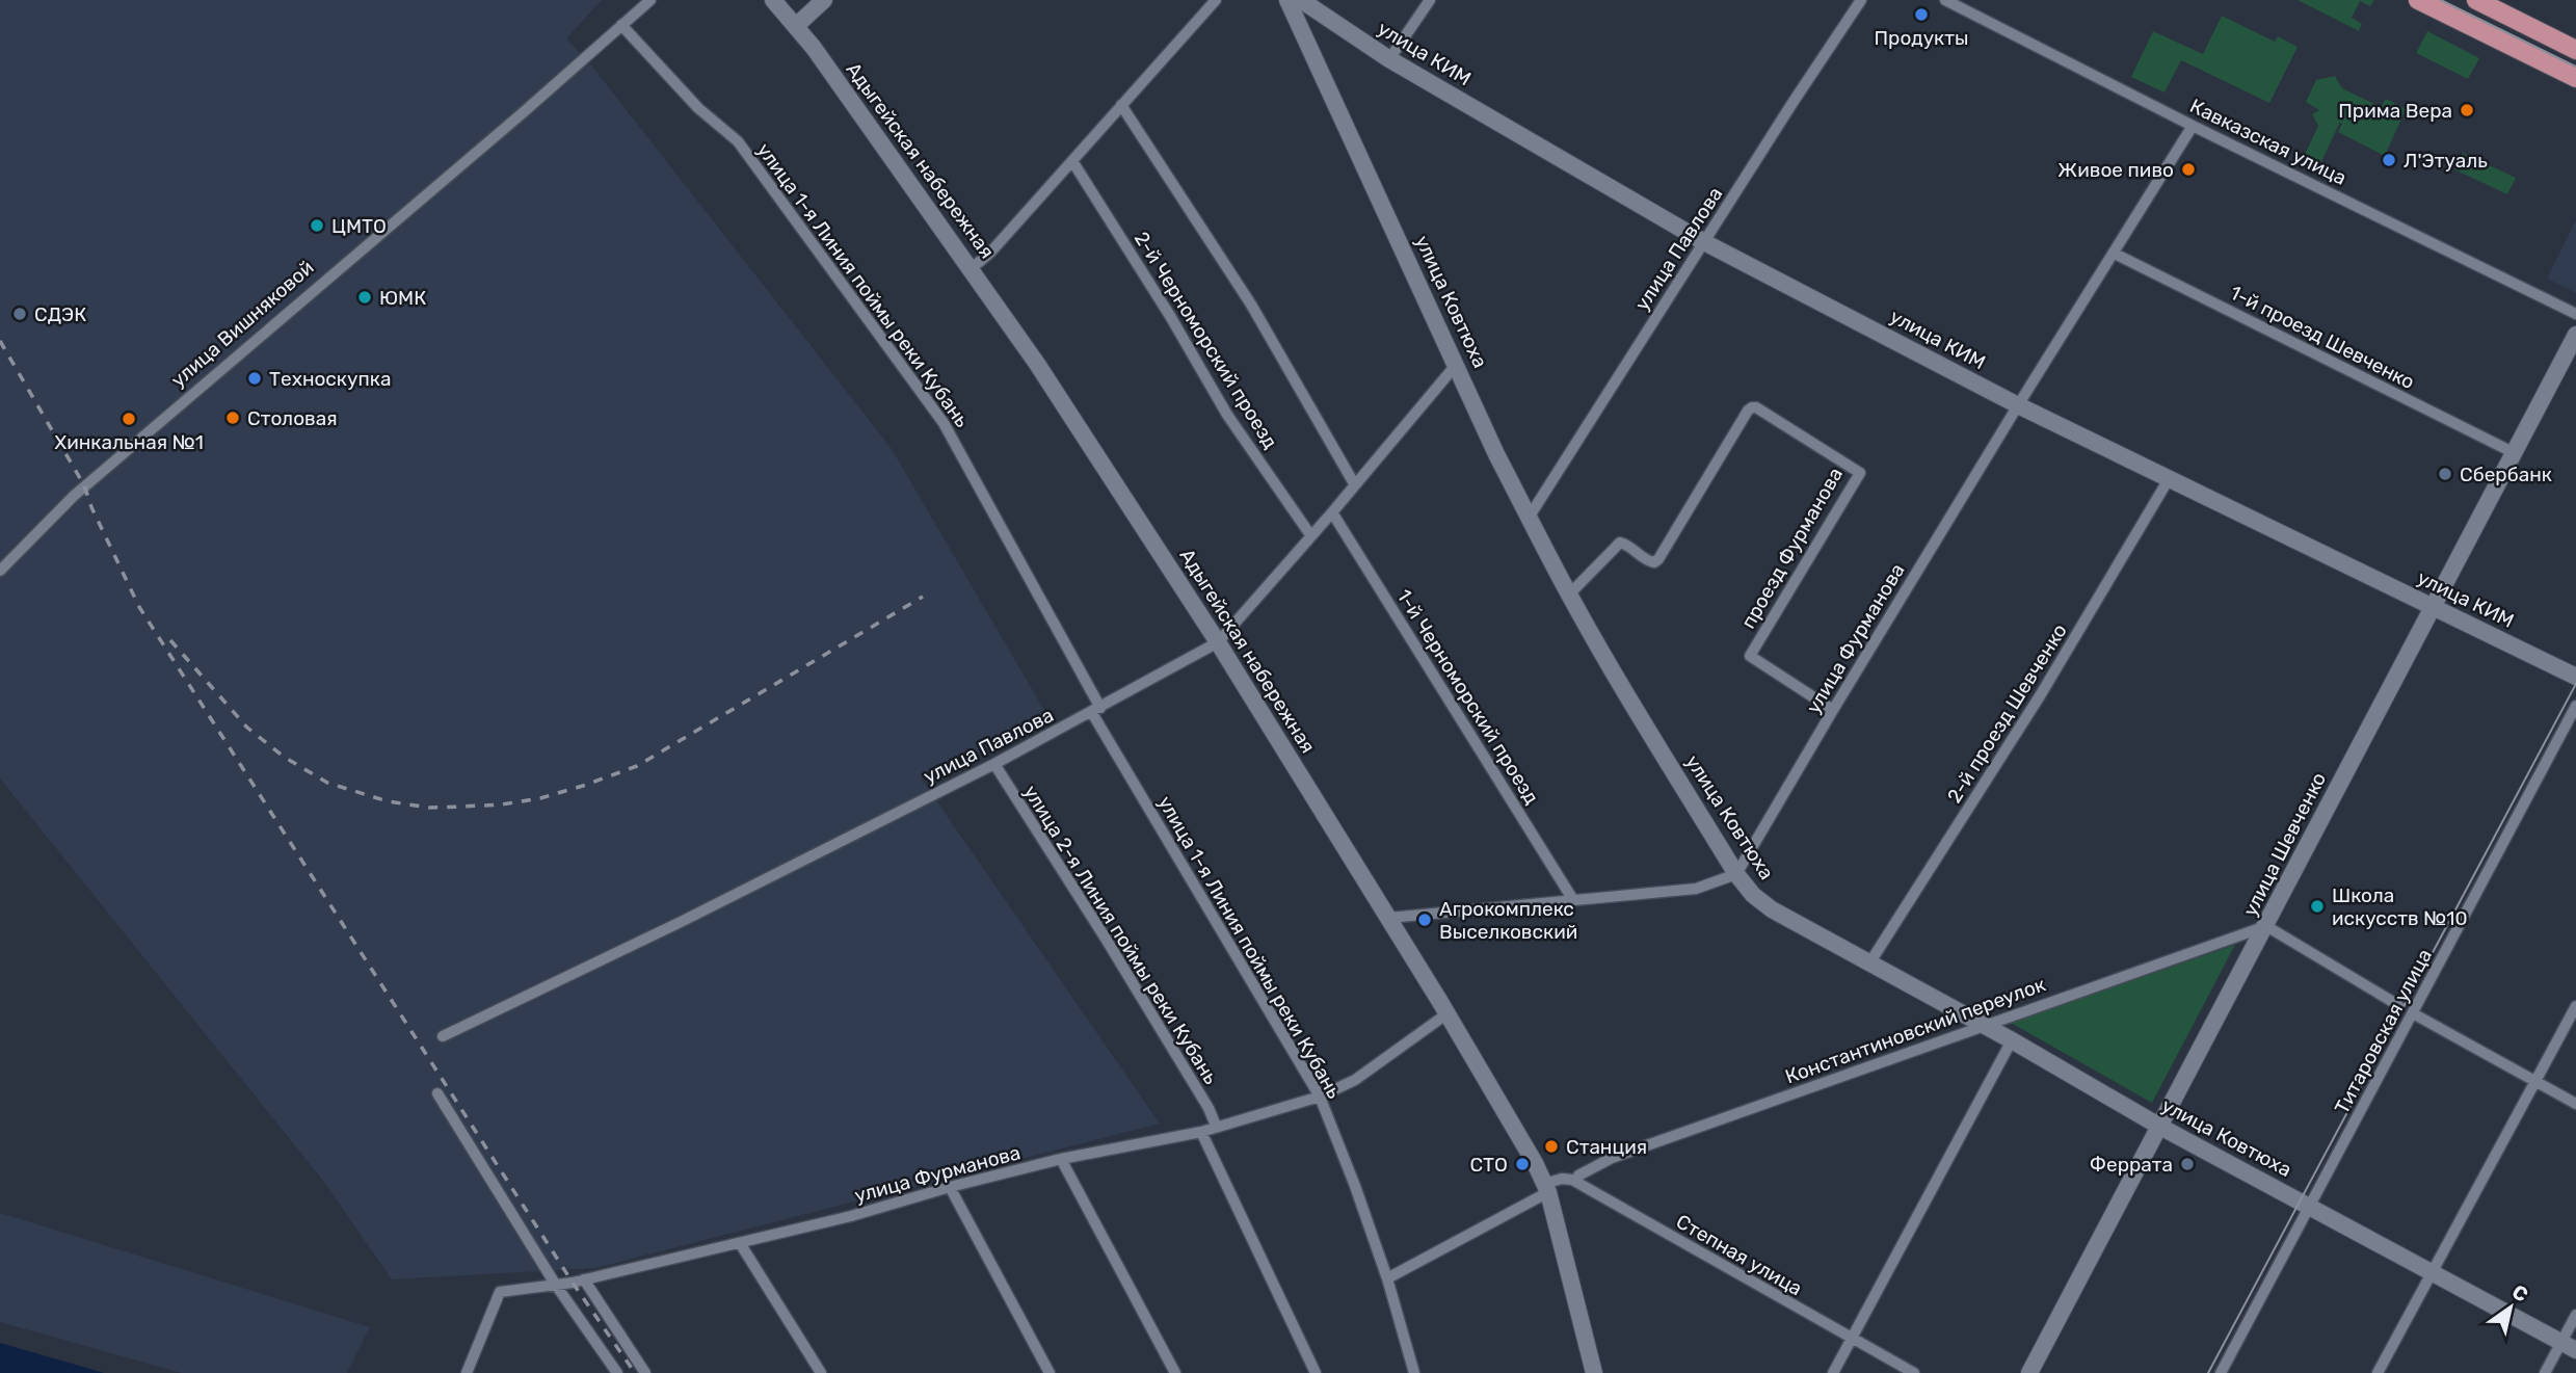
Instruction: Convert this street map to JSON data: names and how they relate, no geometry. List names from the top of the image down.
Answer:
{
  "streets": {
    "street": [
      "улица КИМ",
      "Кавказская улица",
      "Адыгейская набережная",
      "улица Павлова",
      "улица 1-я Линия поймы реки Кубань",
      "улица Ковтюха",
      "улица Вишняковой",
      "1-й проезд Шевченко",
      "2-й Черноморский проезд",
      "проезд Фурманова",
      "улица Фурманова",
      "1-й Черноморский проезд",
      "2-й проезд Шевченко",
      "улица Шевченко",
      "улица 2-я Линия поймы реки Кубань",
      "Константиновский переулок",
      "Титаровская улица",
      "Степная улица"
    ]
  },
  "crossings": [
    ["улица КИМ", "улица Павлова"],
    ["улица КИМ", "улица Фурманова"],
    ["улица КИМ", "2-й проезд Шевченко"],
    ["улица КИМ", "улица Шевченко"],
    ["Кавказская улица", "улица Фурманова"],
    ["Адыгейская набережная", "улица Павлова"],
    ["Адыгейская набережная", "улица Фурманова"],
    ["Адыгейская набережная", "Степная улица"],
    ["улица Павлова", "улица 1-я Линия поймы реки Кубань"],
    ["улица Павлова", "улица Ковтюха"],
    ["улица Павлова", "2-й Черноморский проезд"],
    ["улица Павлова", "1-й Черноморский проезд"],
    ["улица Павлова", "улица 2-я Линия поймы реки Кубань"],
    ["улица 1-я Линия поймы реки Кубань", "улица Вишняковой"],
    ["улица 1-я Линия поймы реки Кубань", "улица Фурманова"],
    ["улица Ковтюха", "проезд Фурманова"],
    ["улица Ковтюха", "улица Фурманова"],
    ["улица Ковтюха", "2-й проезд Шевченко"],
    ["улица Ковтюха", "улица Шевченко"],
    ["улица Ковтюха", "Константиновский переулок"],
    ["улица Ковтюха", "Титаровская улица"],
    ["1-й проезд Шевченко", "улица Фурманова"],
    ["1-й проезд Шевченко", "улица Шевченко"],
    ["проезд Фурманова", "улица Фурманова"],
    ["улица Фурманова", "улица 2-я Линия поймы реки Кубань"],
    ["улица Шевченко", "Константиновский переулок"]
  ],
  "places": [
    "Продукты",
    "Прима Вера",
    "Л'Этуаль",
    "Живое пиво",
    "ЦМТО",
    "ЮМК",
    "СДЭК",
    "Техноскупка",
    "Столовая",
    "Хинкальная №1",
    "Сбербанк",
    "Школа искусств №10",
    "Агрокомплекс Выселковский",
    "Станция",
    "СТО",
    "Феррата"
  ],
  "north": "top right"
}
